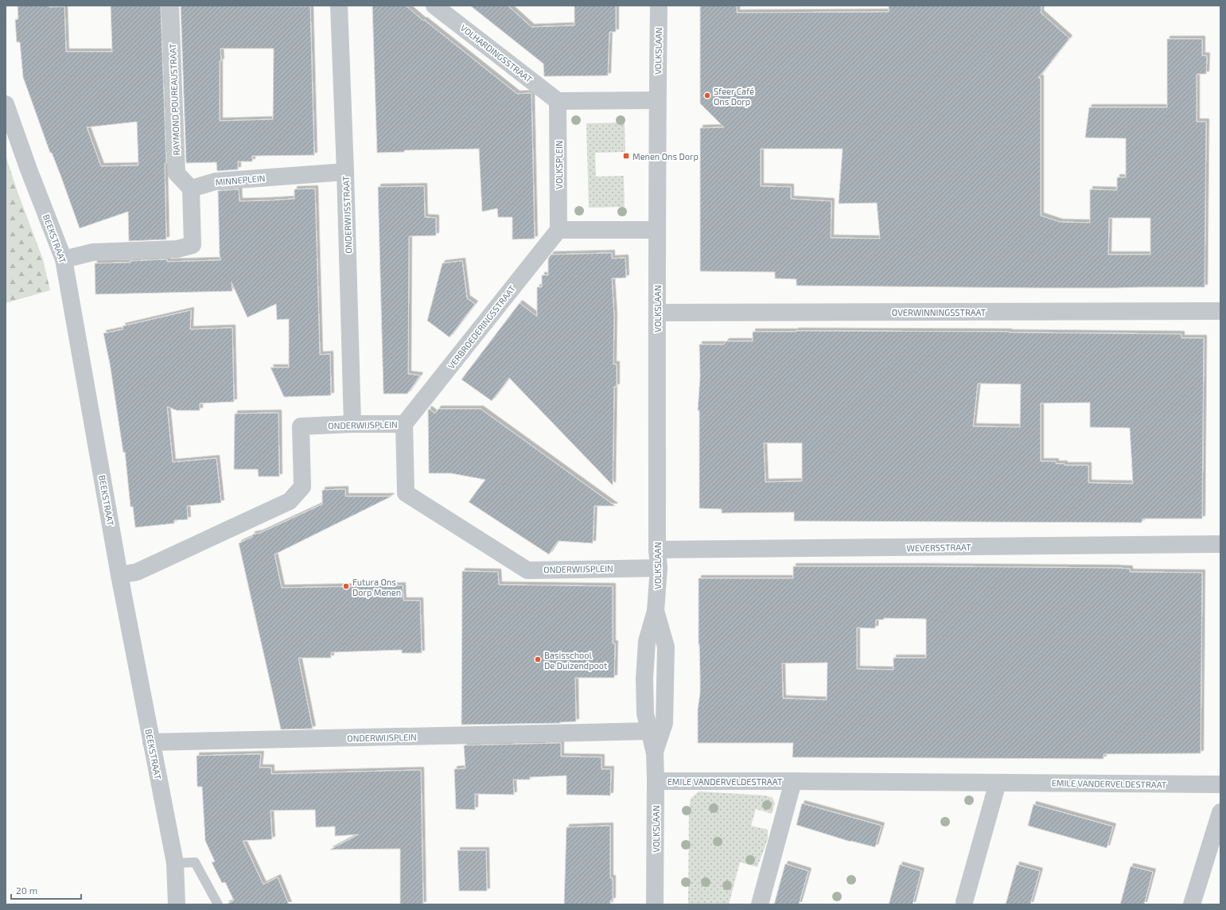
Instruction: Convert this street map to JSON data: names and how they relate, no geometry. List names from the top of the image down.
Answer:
{
  "streets": {
    "street": [
      "VOLKSLAAN",
      "VOLHARDINGSSTRAAT",
      "RAYMOND POUREAUSTRAAT",
      "VOLKSPLEIN",
      "MINNEPLEIN",
      "ONDERWIJSSTRAAT",
      "BEEKSTRAAT",
      "OVERWINNINGSSTRAAT",
      "VERBROEDERINGSSTRAAT",
      "ONDERWIJSPLEIN",
      "WEVERSSTRAAT",
      "EMILE VANDERVELDESTRAAT"
    ]
  },
  "crossings": [
    ["VOLKSLAAN", "OVERWINNINGSSTRAAT"],
    ["VOLKSLAAN", "ONDERWIJSPLEIN"],
    ["VOLKSLAAN", "WEVERSSTRAAT"],
    ["VOLKSLAAN", "EMILE VANDERVELDESTRAAT"],
    ["VOLHARDINGSSTRAAT", "VOLKSPLEIN"],
    ["RAYMOND POUREAUSTRAAT", "MINNEPLEIN"],
    ["VOLKSPLEIN", "VERBROEDERINGSSTRAAT"],
    ["MINNEPLEIN", "ONDERWIJSSTRAAT"],
    ["ONDERWIJSSTRAAT", "ONDERWIJSPLEIN"],
    ["BEEKSTRAAT", "ONDERWIJSPLEIN"],
    ["VERBROEDERINGSSTRAAT", "ONDERWIJSPLEIN"]
  ],
  "places": {
    "other": ["Sfeer Café Ons Dorp", "Futura Ons Dorp Menen", "Basisschool De Duizendpoot"],
    "transit": ["Menen Ons Dorp"]
  },
  "scale_bar": "20 m"
}
